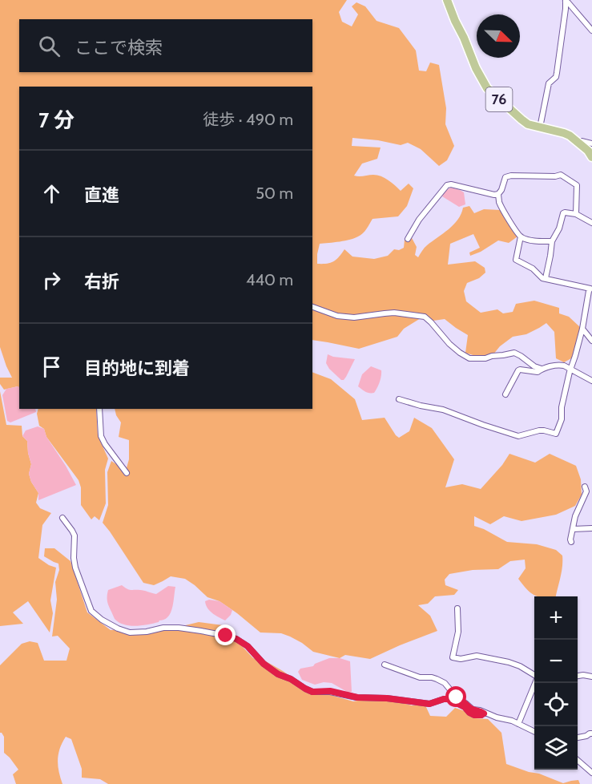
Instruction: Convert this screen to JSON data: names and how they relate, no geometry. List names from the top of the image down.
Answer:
{
  "streets": {
    "main road": ["76"]
  },
  "north": "bottom right",
  "page": {
    "search": "ここで検索",
    "heading": ["7 分", "徒歩 · 490 m"],
    "list": [
      ["直進", "50 m"],
      ["右折", "440 m"],
      "目的地に到着"
    ],
    "map_buttons": ["+", "−"]
  }
}
